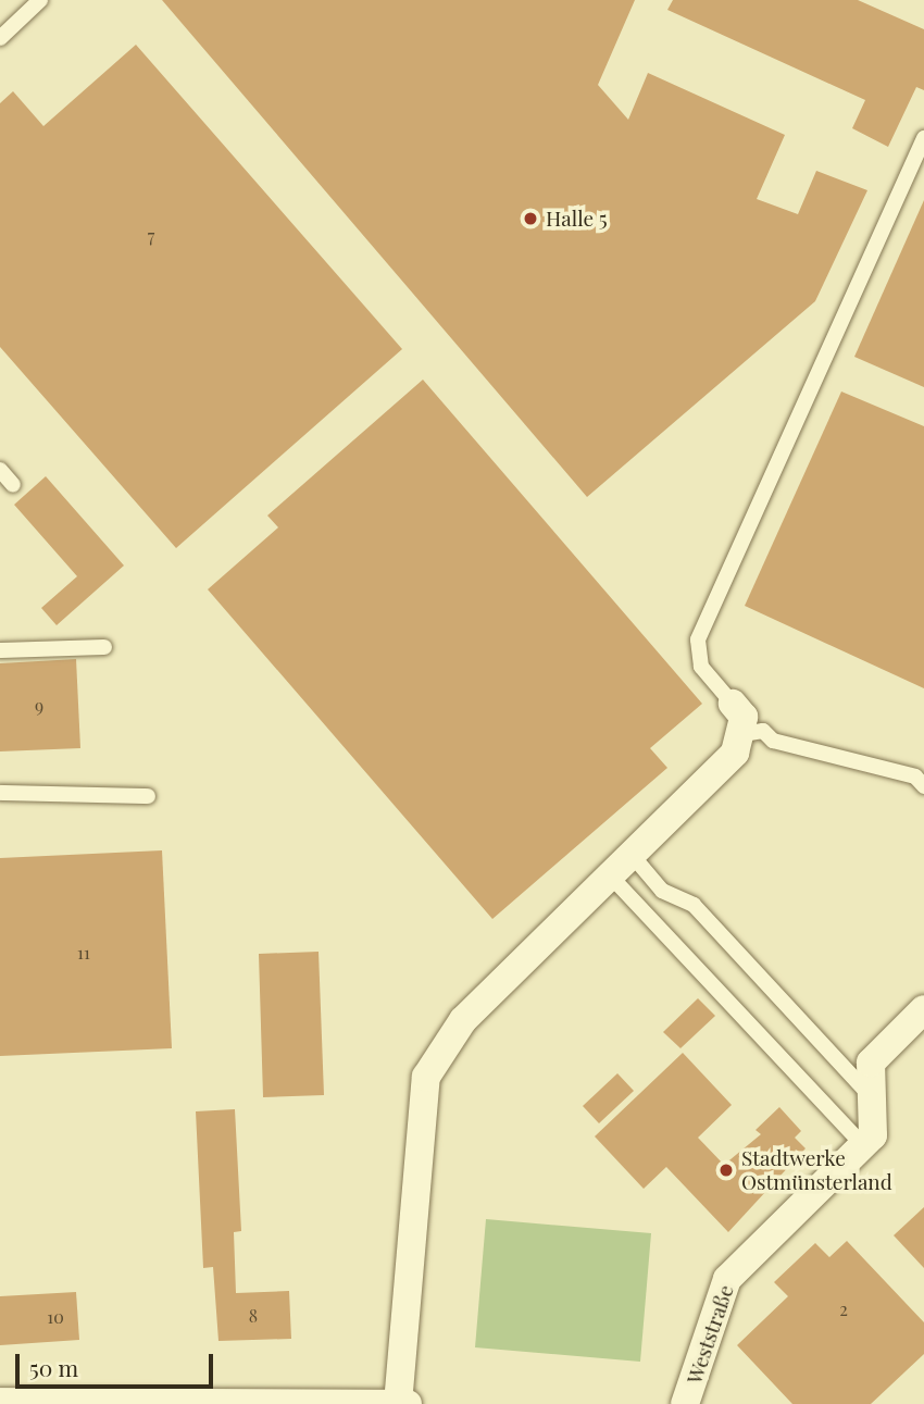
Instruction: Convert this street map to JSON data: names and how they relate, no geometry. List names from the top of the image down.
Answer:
{
  "streets": {
    "street": ["Weststraße"]
  },
  "places": ["Halle 5", "Stadtwerke Ostmünsterland"],
  "house_numbers": [
    "7",
    "9",
    "11",
    "2",
    "8",
    "10"
  ],
  "scale_bar": "50 m"
}
